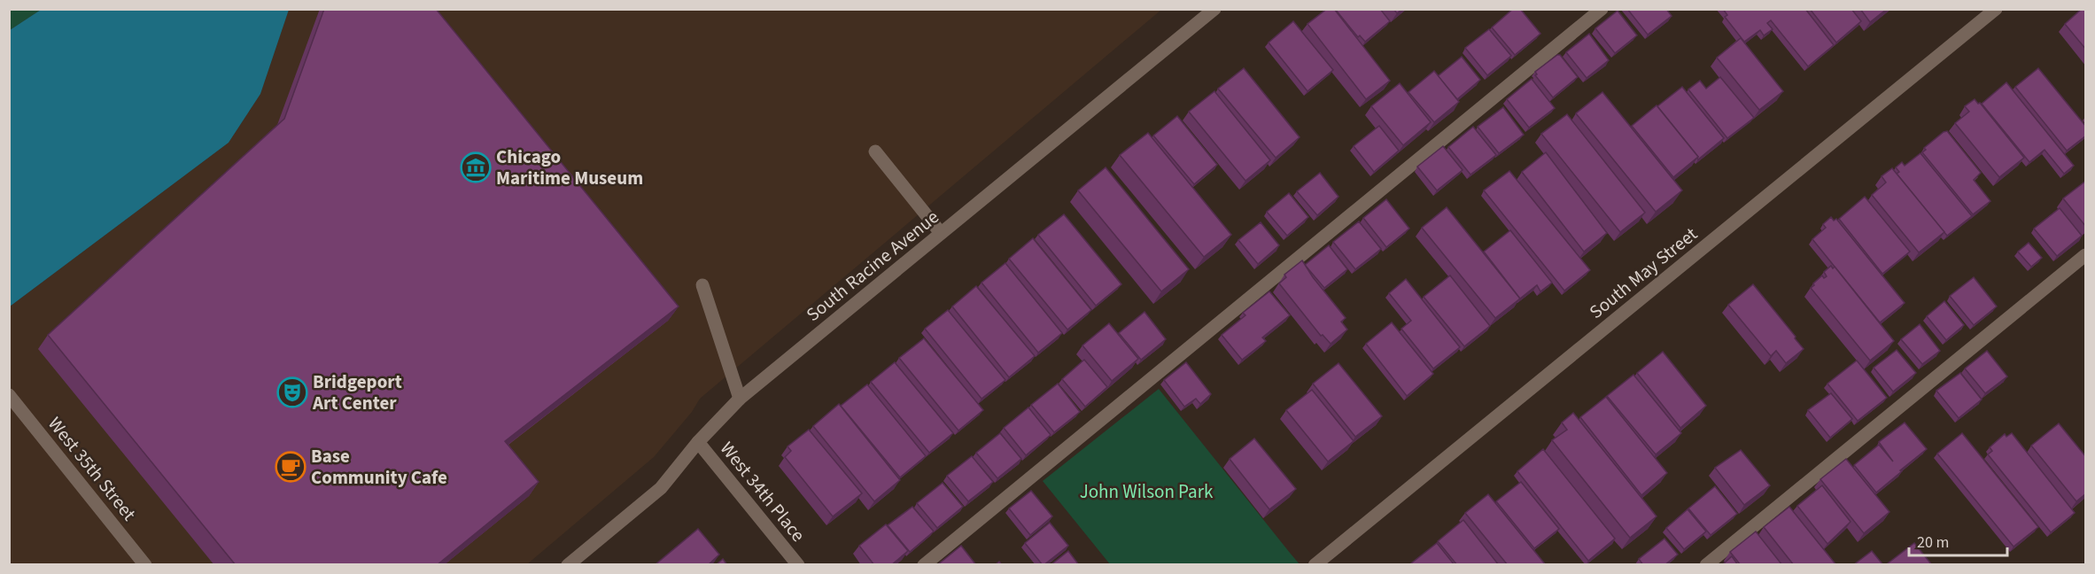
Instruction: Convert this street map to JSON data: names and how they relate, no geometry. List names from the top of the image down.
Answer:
{
  "streets": {
    "street": [
      "South Racine Avenue",
      "South May Street",
      "West 35th Street",
      "West 34th Place"
    ]
  },
  "crossings": [
    ["South Racine Avenue", "West 34th Place"]
  ],
  "parks": ["John Wilson Park"],
  "places": {
    "museum": ["Chicago Maritime Museum"],
    "theatre": ["Bridgeport Art Center"],
    "cafe": ["Base Community Cafe"]
  },
  "scale_bar": "20 m"
}
